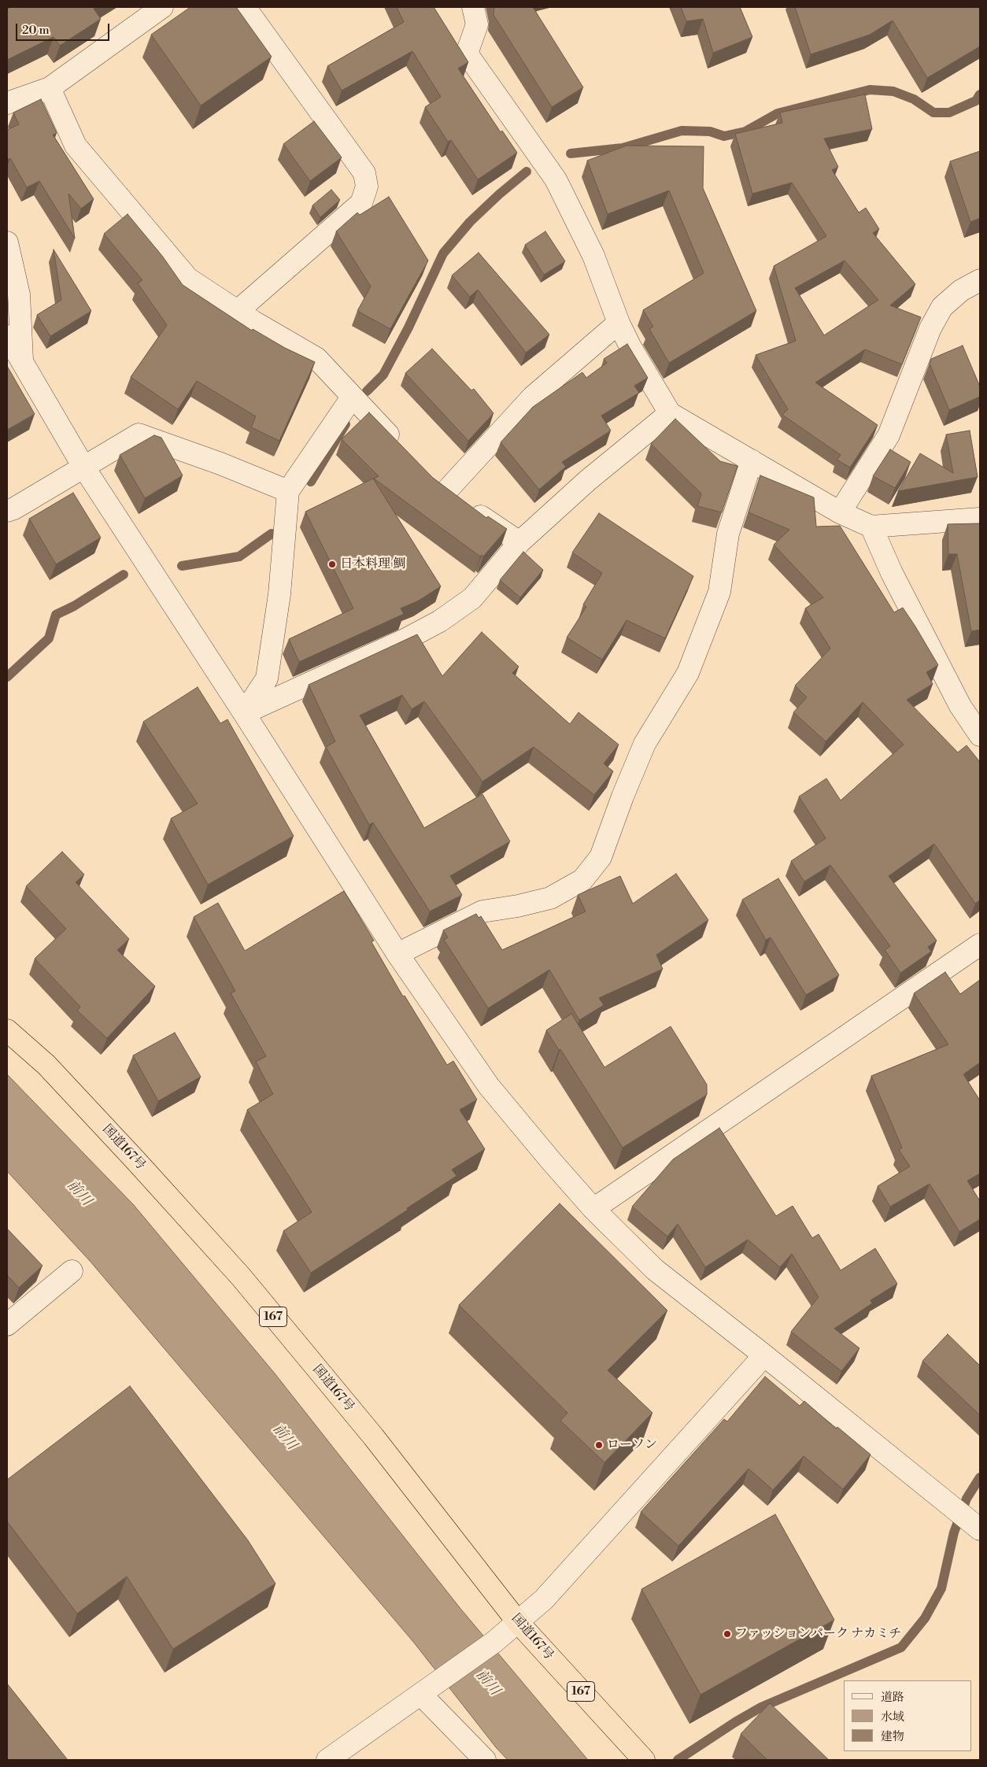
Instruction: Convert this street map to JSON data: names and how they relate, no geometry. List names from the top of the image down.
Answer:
{
  "streets": {
    "highway": ["国道167号", "167"]
  },
  "water": ["前川"],
  "places": ["日本料理 鯛", "ローソン", "ファッションパーク ナカミチ"],
  "legend": ["道路", "水域", "建物"],
  "scale_bar": "20 m"
}
